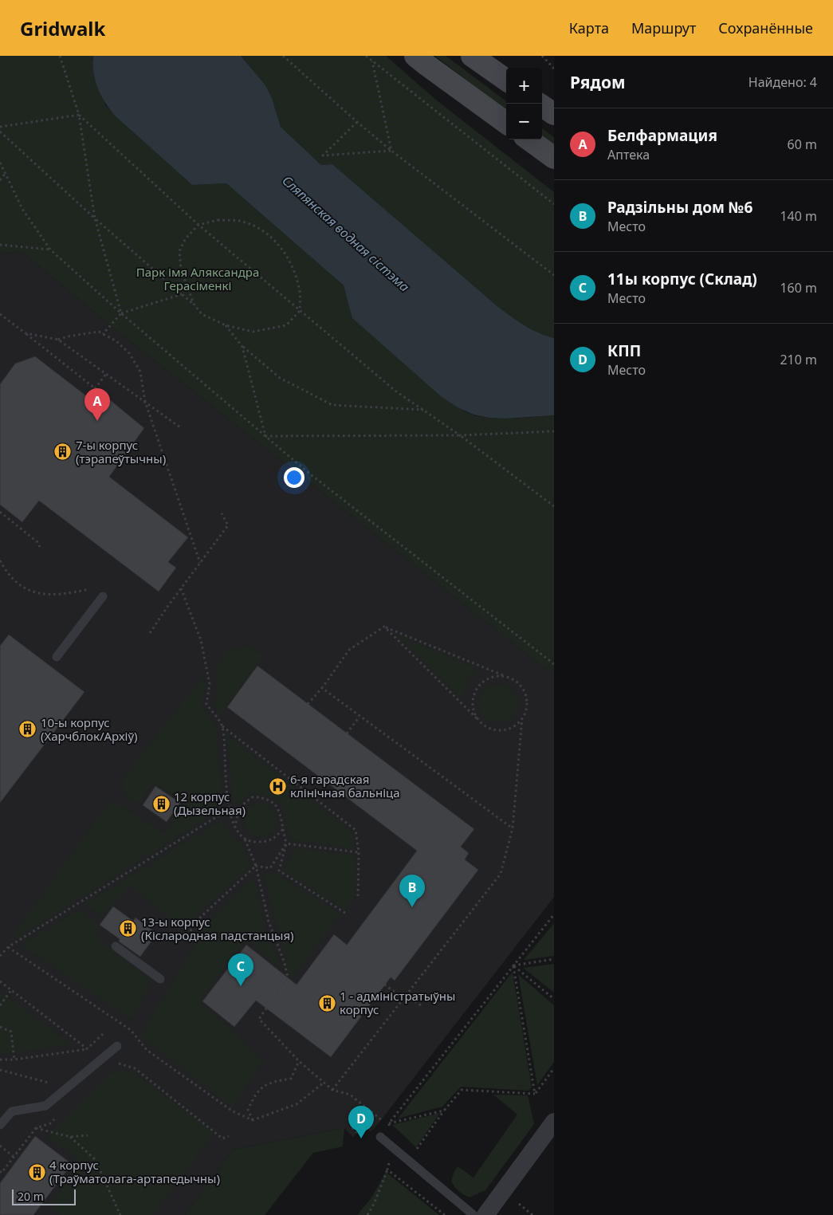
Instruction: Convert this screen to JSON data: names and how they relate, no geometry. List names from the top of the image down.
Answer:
{
  "water": ["Сляпянская водная сістэма"],
  "parks": ["Парк імя Аляксандра Герасіменкі"],
  "places": {
    "building": [
      "7-ы корпус (тэрапеўтычны)",
      "10-ы корпус (Харчблок/Архіў)",
      "12 корпус (Дызельная)",
      "13-ы корпус (Кіслародная падстанцыя)",
      "1 - адміністратыўны корпус",
      "4 корпус (Траўматолага-артапедычны)"
    ],
    "hospital": ["6-я гарадская клінічная бальніца"]
  },
  "scale_bar": "20 m",
  "page": {
    "header": "Gridwalk",
    "nav": ["Карта", "Маршрут", "Сохранённые"],
    "heading": ["Рядом", "Найдено: 4"],
    "map_buttons": ["+", "−"],
    "list": [
      {
        "mark": "A",
        "name": "Белфармация",
        "note": "Аптека",
        "value": "60 m"
      },
      {
        "mark": "B",
        "name": "Радзільны дом №6",
        "note": "Место",
        "value": "140 m"
      },
      {
        "mark": "C",
        "name": "11ы корпус (Склад)",
        "note": "Место",
        "value": "160 m"
      },
      {
        "mark": "D",
        "name": "КПП",
        "note": "Место",
        "value": "210 m"
      }
    ],
    "pins": [
      "A",
      "B",
      "C",
      "D"
    ],
    "scale": "20 m"
  }
}
